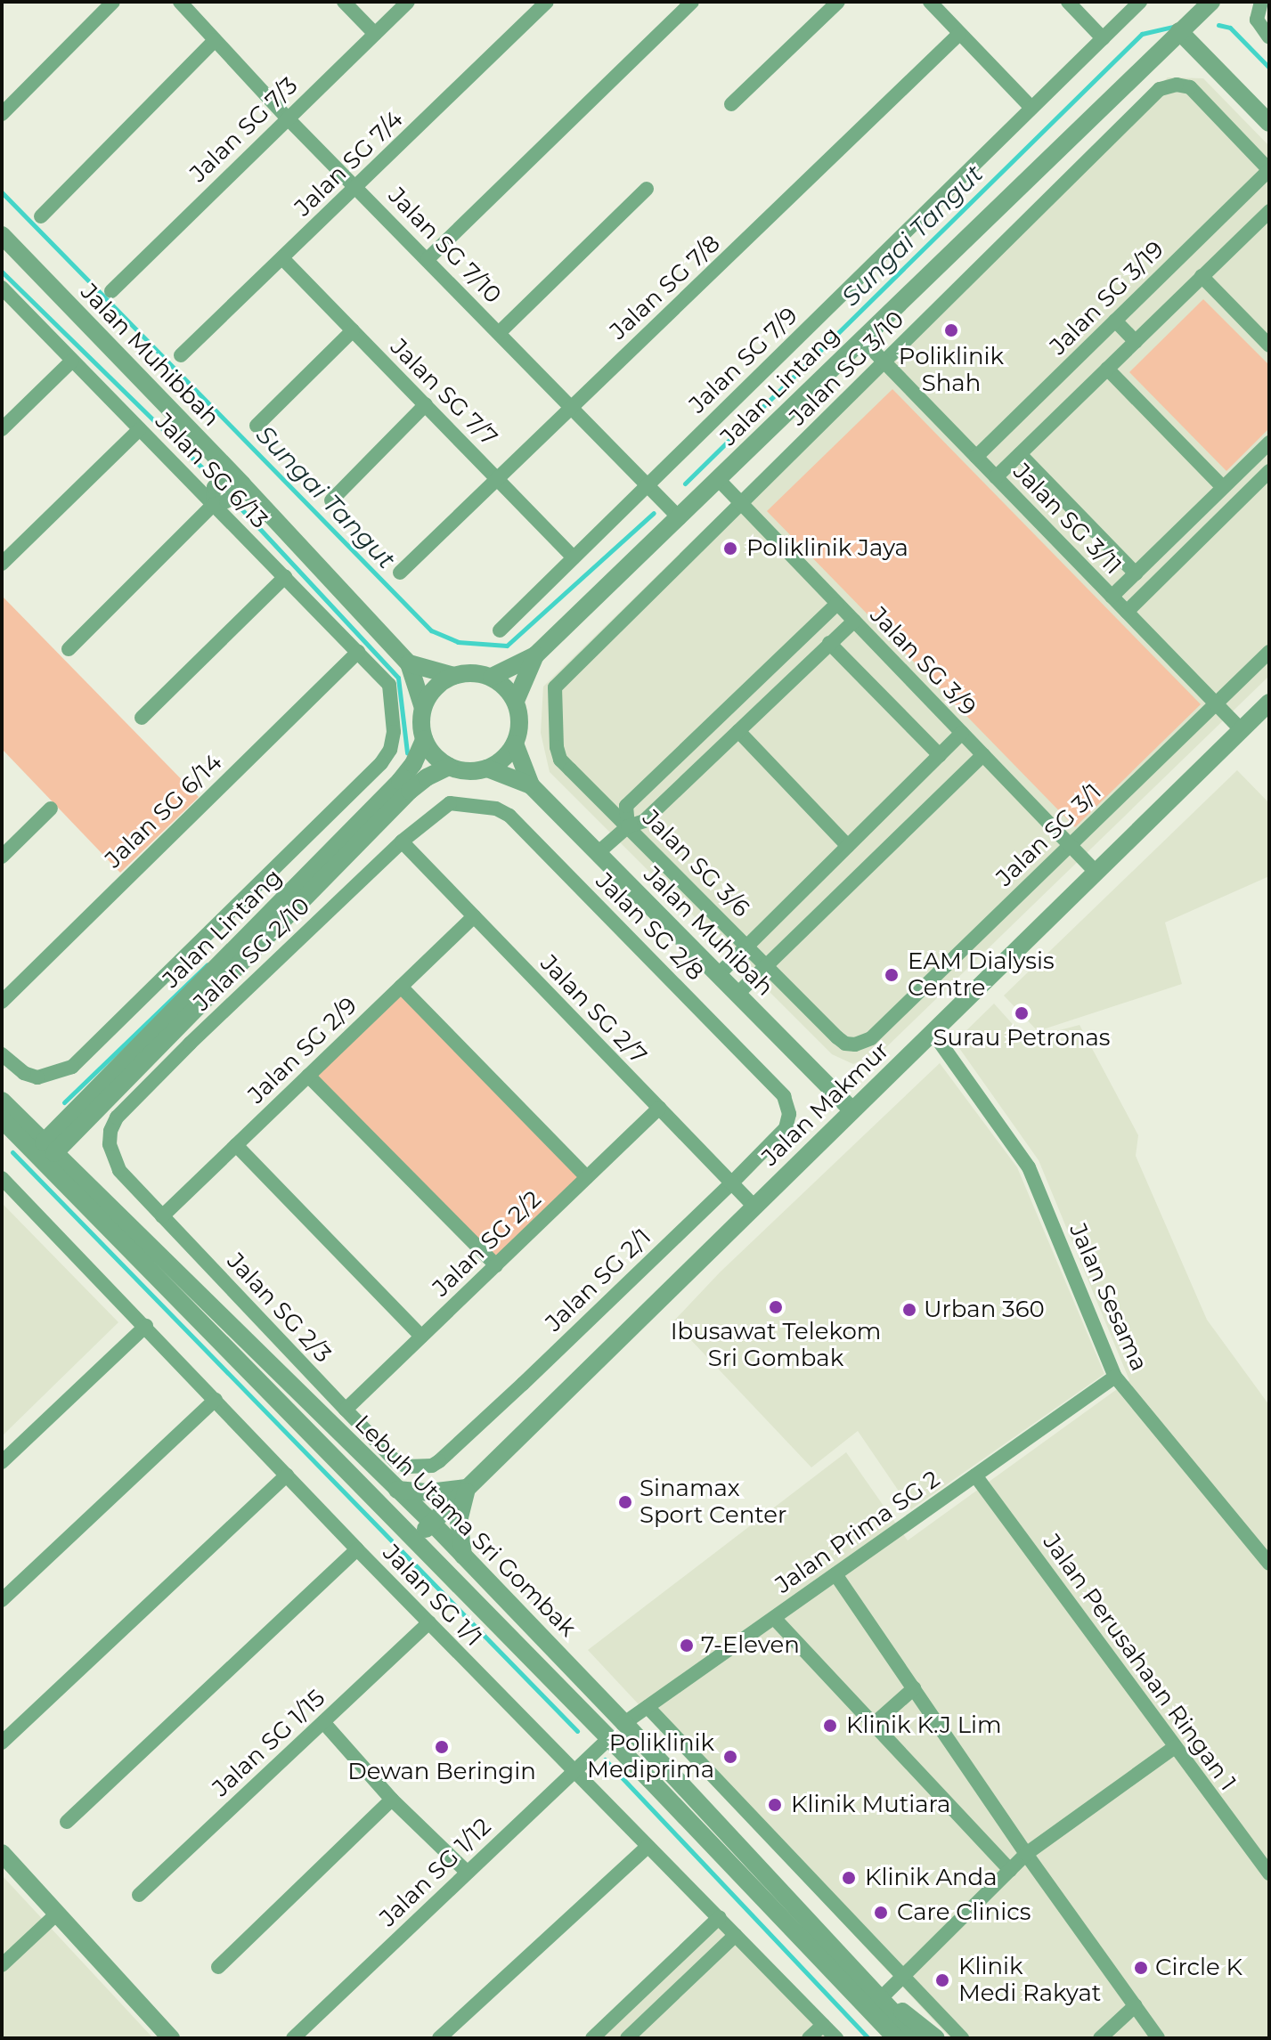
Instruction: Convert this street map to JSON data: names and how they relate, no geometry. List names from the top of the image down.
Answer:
{
  "streets": {
    "street": [
      "Jalan SG 7/3",
      "Jalan SG 7/4",
      "Jalan SG 7/10",
      "Jalan SG 7/8",
      "Jalan SG 3/19",
      "Jalan Muhibbah",
      "Jalan SG 7/9",
      "Jalan SG 3/10",
      "Jalan Lintang",
      "Jalan SG 7/7",
      "Jalan SG 6/13",
      "Jalan SG 3/11",
      "Jalan SG 3/9",
      "Jalan SG 6/14",
      "Jalan SG 3/1",
      "Jalan SG 3/6",
      "Jalan SG 2/8",
      "Jalan Muhibah",
      "Jalan SG 2/10",
      "Jalan SG 2/7",
      "Jalan SG 2/9",
      "Jalan Makmur",
      "Jalan SG 2/2",
      "Jalan SG 2/1",
      "Jalan Sesama",
      "Jalan SG 2/3",
      "Lebuh Utama Sri Gombak",
      "Jalan Prima SG 2",
      "Jalan SG 1/1",
      "Jalan Perusahaan Ringan 1",
      "Jalan SG 1/15",
      "Jalan SG 1/12"
    ]
  },
  "crossings": [
    ["Jalan SG 7/3", "Jalan SG 7/10"],
    ["Jalan SG 7/4", "Jalan SG 7/10"],
    ["Jalan SG 7/4", "Jalan SG 7/7"],
    ["Jalan SG 7/10", "Jalan SG 7/8"],
    ["Jalan SG 7/10", "Jalan SG 7/9"],
    ["Jalan SG 7/10", "Jalan Lintang"],
    ["Jalan SG 7/8", "Jalan SG 7/7"],
    ["Jalan SG 3/19", "Jalan SG 3/10"],
    ["Jalan SG 3/19", "Jalan SG 3/11"],
    ["Jalan Muhibbah", "Jalan Lintang"],
    ["Jalan Muhibbah", "Jalan Muhibah"],
    ["Jalan SG 7/9", "Jalan SG 7/7"],
    ["Jalan SG 3/10", "Jalan SG 3/11"],
    ["Jalan SG 3/10", "Jalan SG 3/9"],
    ["Jalan SG 3/10", "Jalan SG 3/6"],
    ["Jalan Lintang", "Jalan SG 3/11"],
    ["Jalan Lintang", "Jalan SG 3/9"],
    ["Jalan Lintang", "Jalan Muhibah"],
    ["Jalan Lintang", "Lebuh Utama Sri Gombak"],
    ["Jalan SG 6/13", "Jalan SG 6/14"],
    ["Jalan SG 3/11", "Jalan SG 3/1"],
    ["Jalan SG 3/11", "Jalan Makmur"],
    ["Jalan SG 3/9", "Jalan SG 3/1"],
    ["Jalan SG 3/9", "Jalan Makmur"],
    ["Jalan SG 3/1", "Jalan SG 3/6"],
    ["Jalan SG 2/8", "Jalan SG 2/10"],
    ["Jalan SG 2/8", "Jalan SG 2/1"],
    ["Jalan Muhibah", "Jalan Makmur"],
    ["Jalan SG 2/10", "Jalan SG 2/7"],
    ["Jalan SG 2/10", "Jalan SG 2/3"],
    ["Jalan SG 2/7", "Jalan SG 2/9"],
    ["Jalan SG 2/7", "Jalan Makmur"],
    ["Jalan SG 2/7", "Jalan SG 2/2"],
    ["Jalan SG 2/7", "Jalan SG 2/1"],
    ["Jalan SG 2/9", "Jalan SG 2/3"],
    ["Jalan Makmur", "Jalan Sesama"],
    ["Jalan Makmur", "Lebuh Utama Sri Gombak"],
    ["Jalan SG 2/2", "Jalan SG 2/3"],
    ["Jalan SG 2/1", "Jalan SG 2/3"],
    ["Jalan Sesama", "Jalan Prima SG 2"],
    ["Lebuh Utama Sri Gombak", "Jalan Prima SG 2"],
    ["Lebuh Utama Sri Gombak", "Jalan SG 1/12"],
    ["Jalan Prima SG 2", "Jalan Perusahaan Ringan 1"],
    ["Jalan SG 1/1", "Jalan SG 1/15"],
    ["Jalan SG 1/1", "Jalan SG 1/12"]
  ],
  "water": ["Sungai Tangut"],
  "places": [
    "Poliklinik Shah",
    "Poliklinik Jaya",
    "EAM Dialysis Centre",
    "Surau Petronas",
    "Ibusawat Telekom Sri Gombak",
    "Urban 360",
    "Sinamax Sport Center",
    "7-Eleven",
    "Klinik K.J Lim",
    "Dewan Beringin",
    "Poliklinik Mediprima",
    "Klinik Mutiara",
    "Klinik Anda",
    "Care Clinics",
    "Circle K",
    "Klinik Medi Rakyat"
  ]
}
